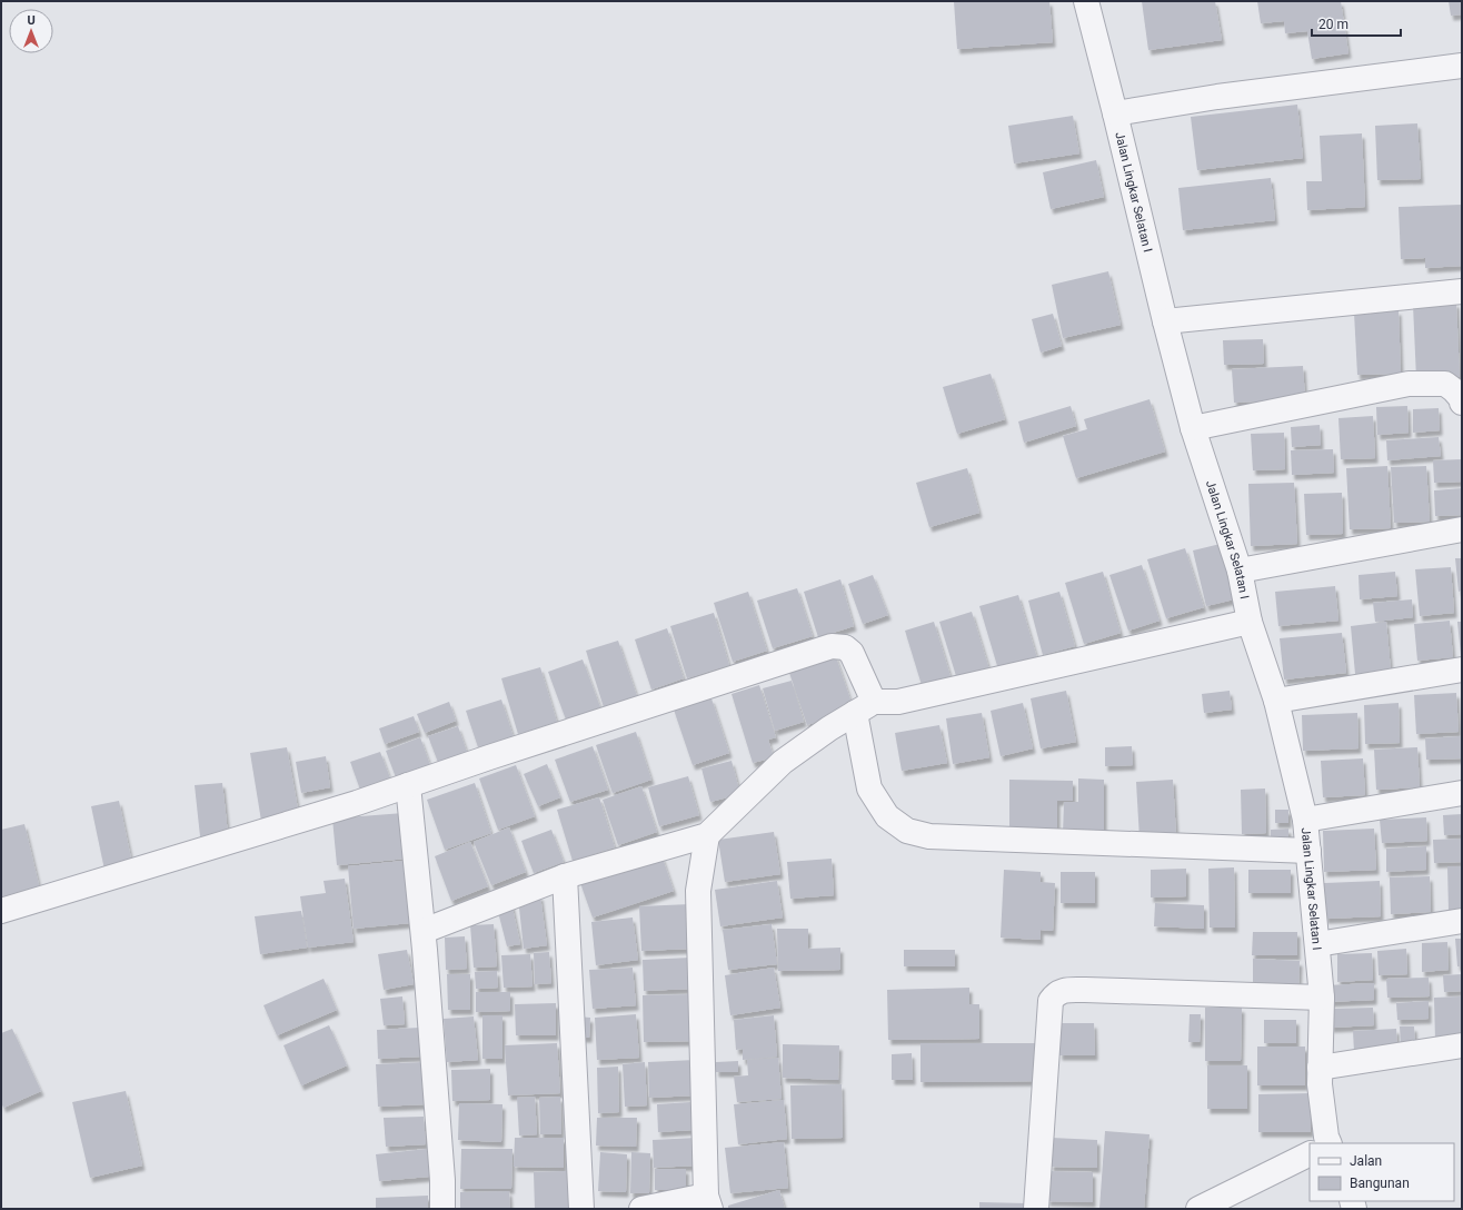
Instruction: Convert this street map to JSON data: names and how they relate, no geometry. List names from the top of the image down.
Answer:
{
  "streets": {
    "street": ["Jalan Lingkar Selatan I"]
  },
  "legend": ["Jalan", "Bangunan"],
  "scale_bar": "20 m",
  "north": "top"
}
